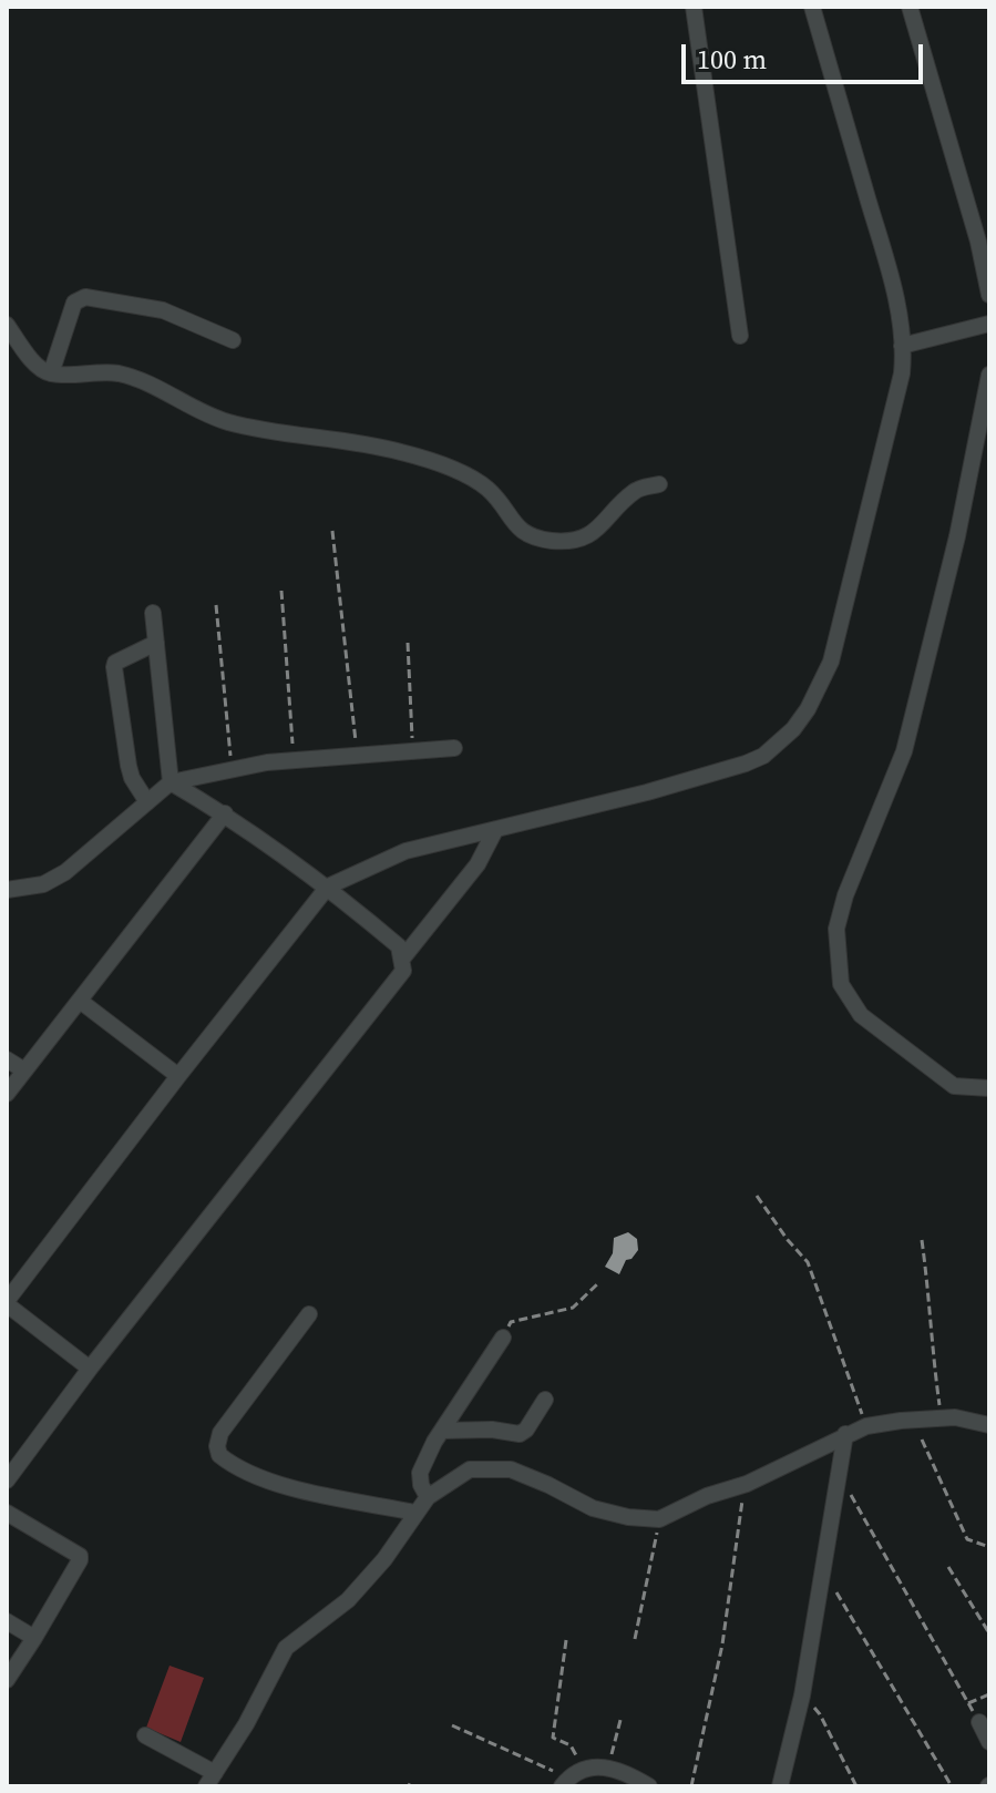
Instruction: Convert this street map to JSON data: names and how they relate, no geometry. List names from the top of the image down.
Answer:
{
  "scale_bar": "100 m"
}
